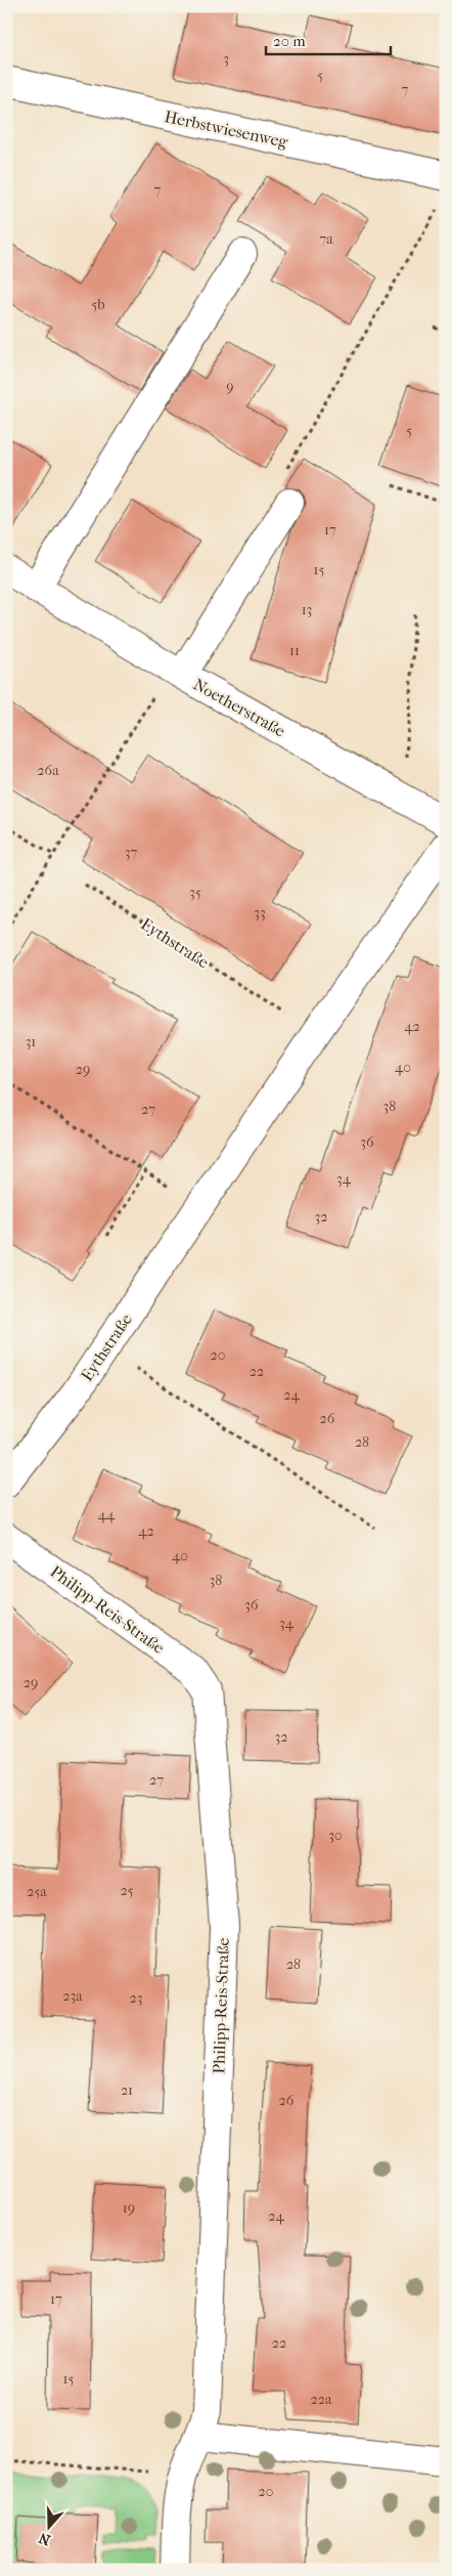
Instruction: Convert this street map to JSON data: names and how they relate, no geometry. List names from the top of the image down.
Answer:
{
  "streets": {
    "street": [
      "Herbstwiesenweg",
      "Noetherstraße",
      "Eythstraße",
      "Philipp-Reis-Straße"
    ]
  },
  "house_numbers": [
    "3",
    "5",
    "7",
    "7",
    "7a",
    "5b",
    "9",
    "5",
    "17",
    "15",
    "13",
    "11",
    "26a",
    "37",
    "35",
    "33",
    "42",
    "31",
    "40",
    "29",
    "38",
    "27",
    "36",
    "34",
    "32",
    "20",
    "22",
    "24",
    "26",
    "28",
    "44",
    "42",
    "40",
    "38",
    "36",
    "34",
    "29",
    "32",
    "27",
    "30",
    "25",
    "25a",
    "28",
    "23a",
    "23",
    "21",
    "26",
    "19",
    "24",
    "17",
    "22",
    "15",
    "22a",
    "20"
  ],
  "scale_bar": "20 m",
  "north": "bottom"
}
